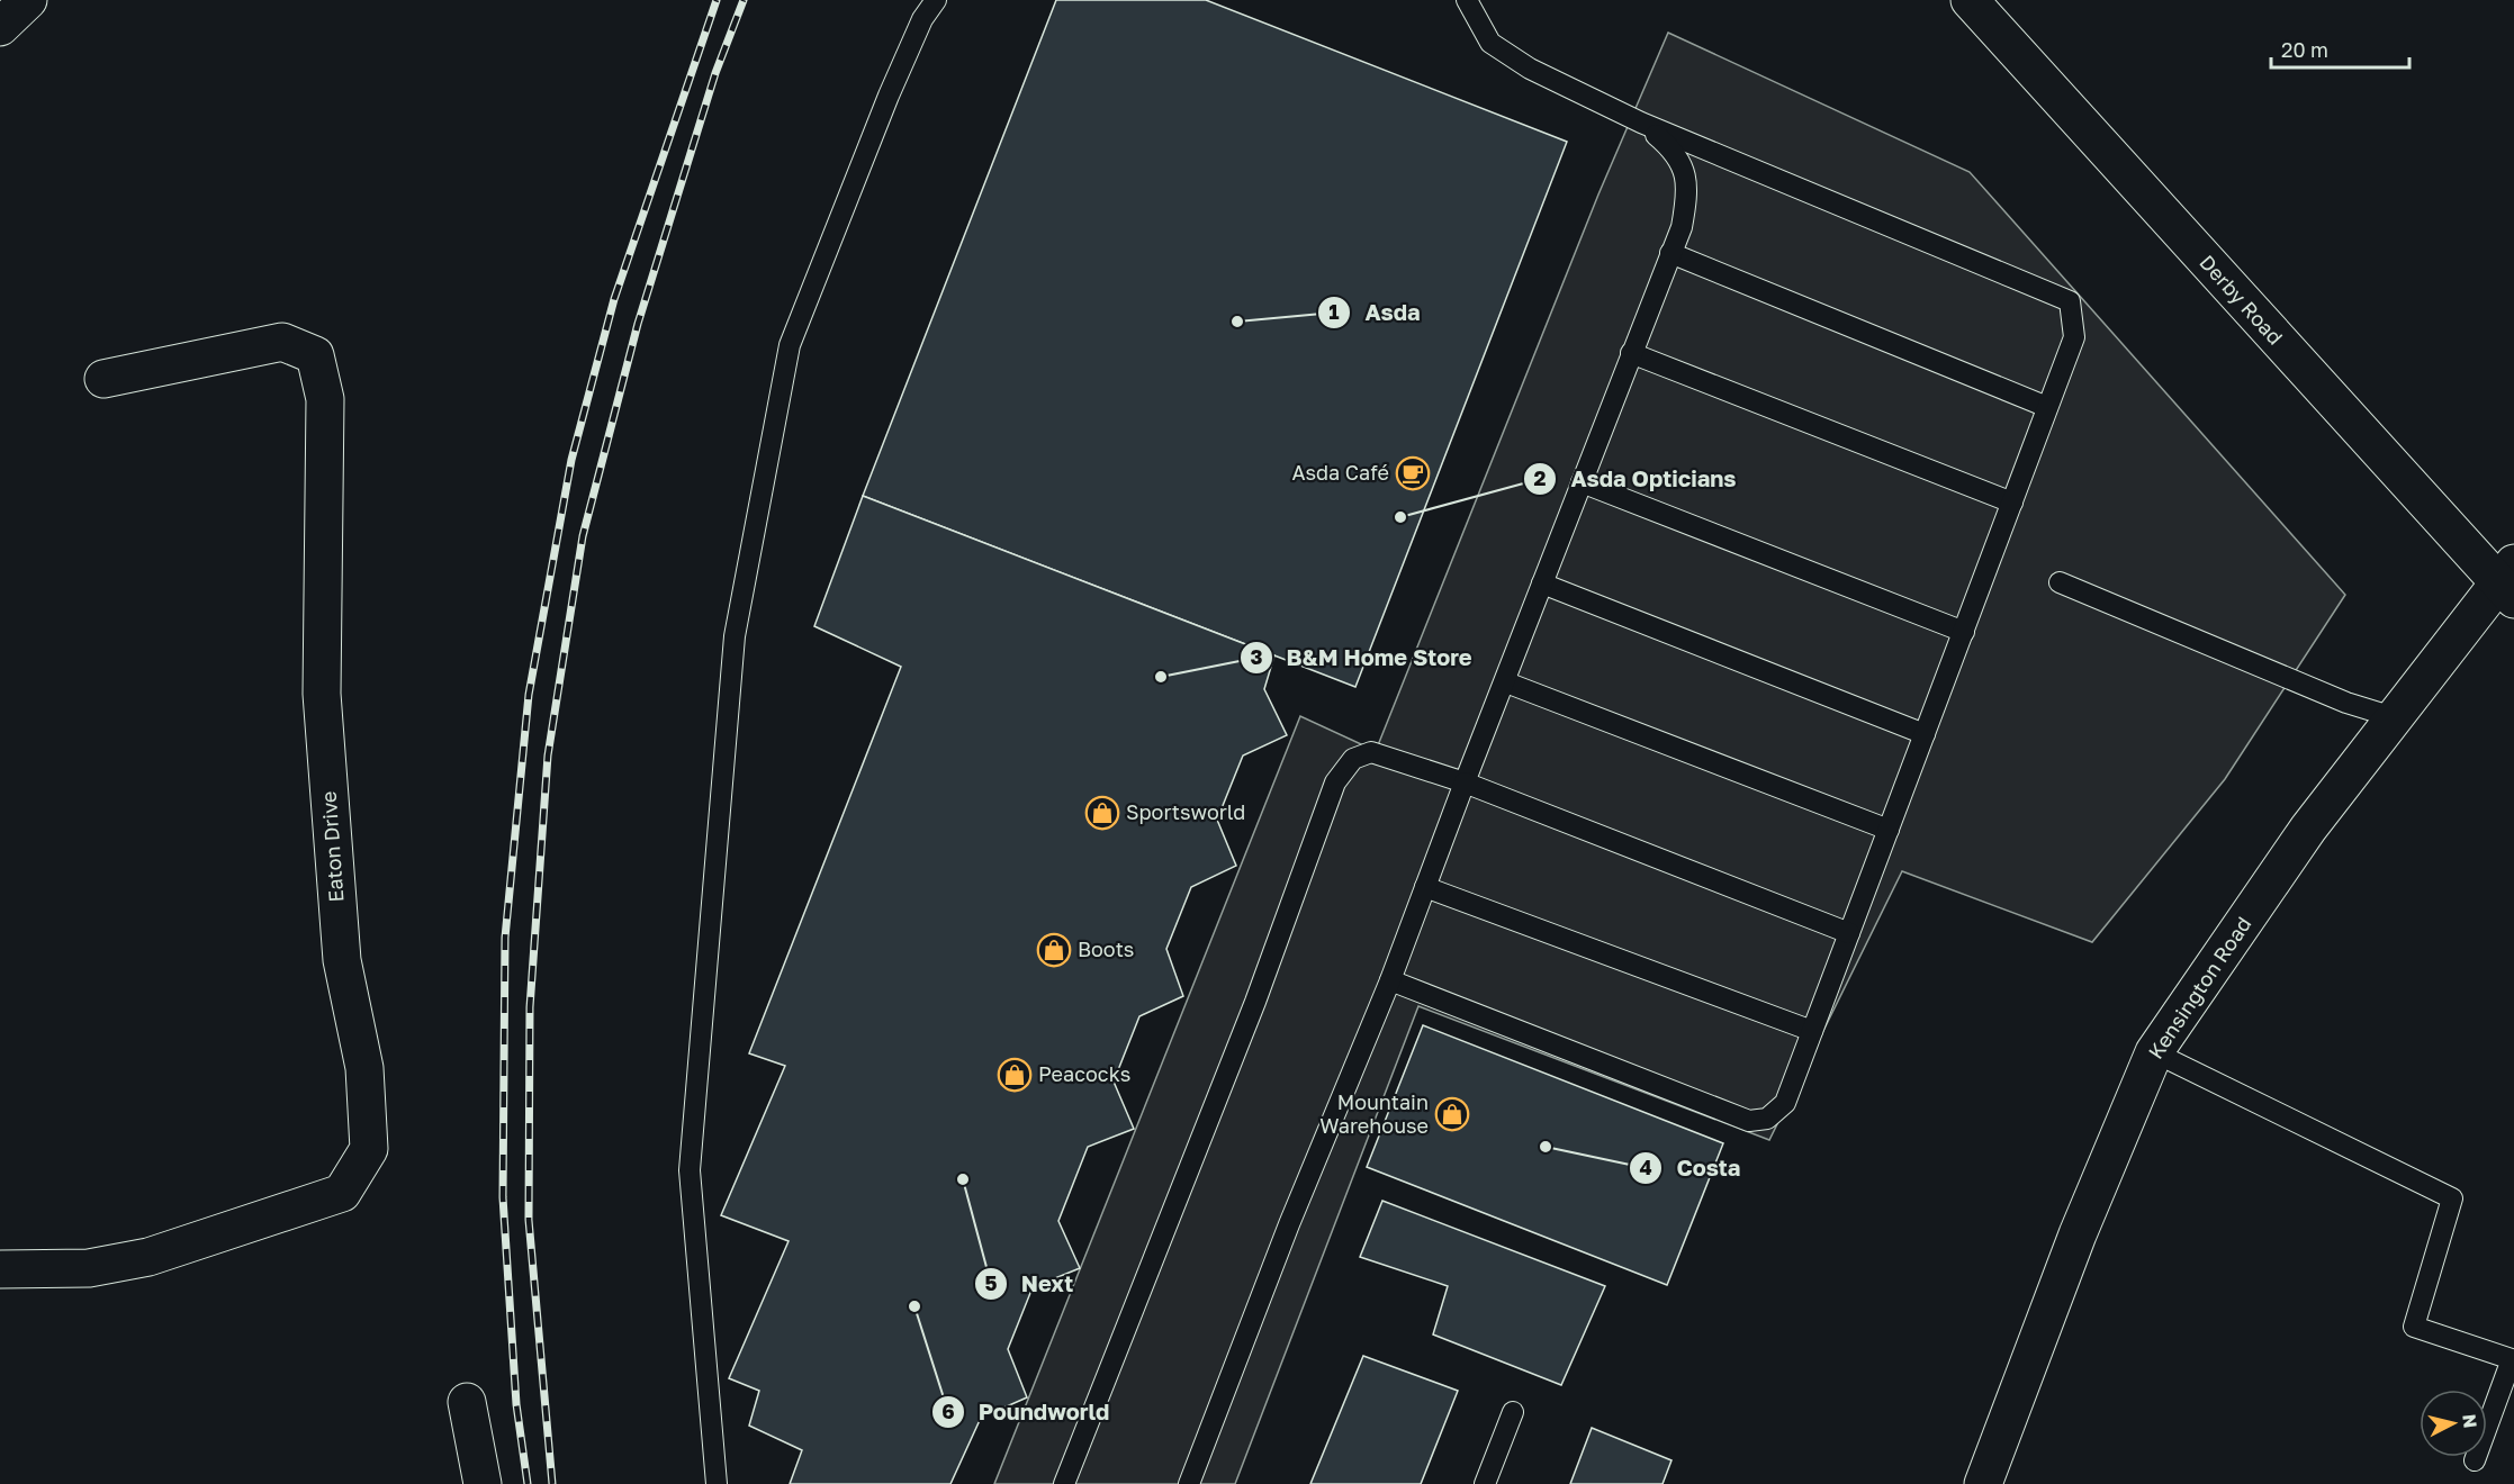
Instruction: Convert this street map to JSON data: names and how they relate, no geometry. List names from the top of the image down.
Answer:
{
  "streets": {
    "street": ["Derby Road", "Eaton Drive", "Kensington Road"]
  },
  "crossings": [
    ["Derby Road", "Kensington Road"]
  ],
  "places": {
    "other": [
      "Asda",
      "Asda Opticians",
      "B&M Home Store",
      "Costa",
      "Next",
      "Poundworld"
    ],
    "cafe": ["Asda Café"],
    "shop": [
      "Sportsworld",
      "Boots",
      "Peacocks",
      "Mountain Warehouse"
    ]
  },
  "scale_bar": "20 m",
  "north": "right"
}
